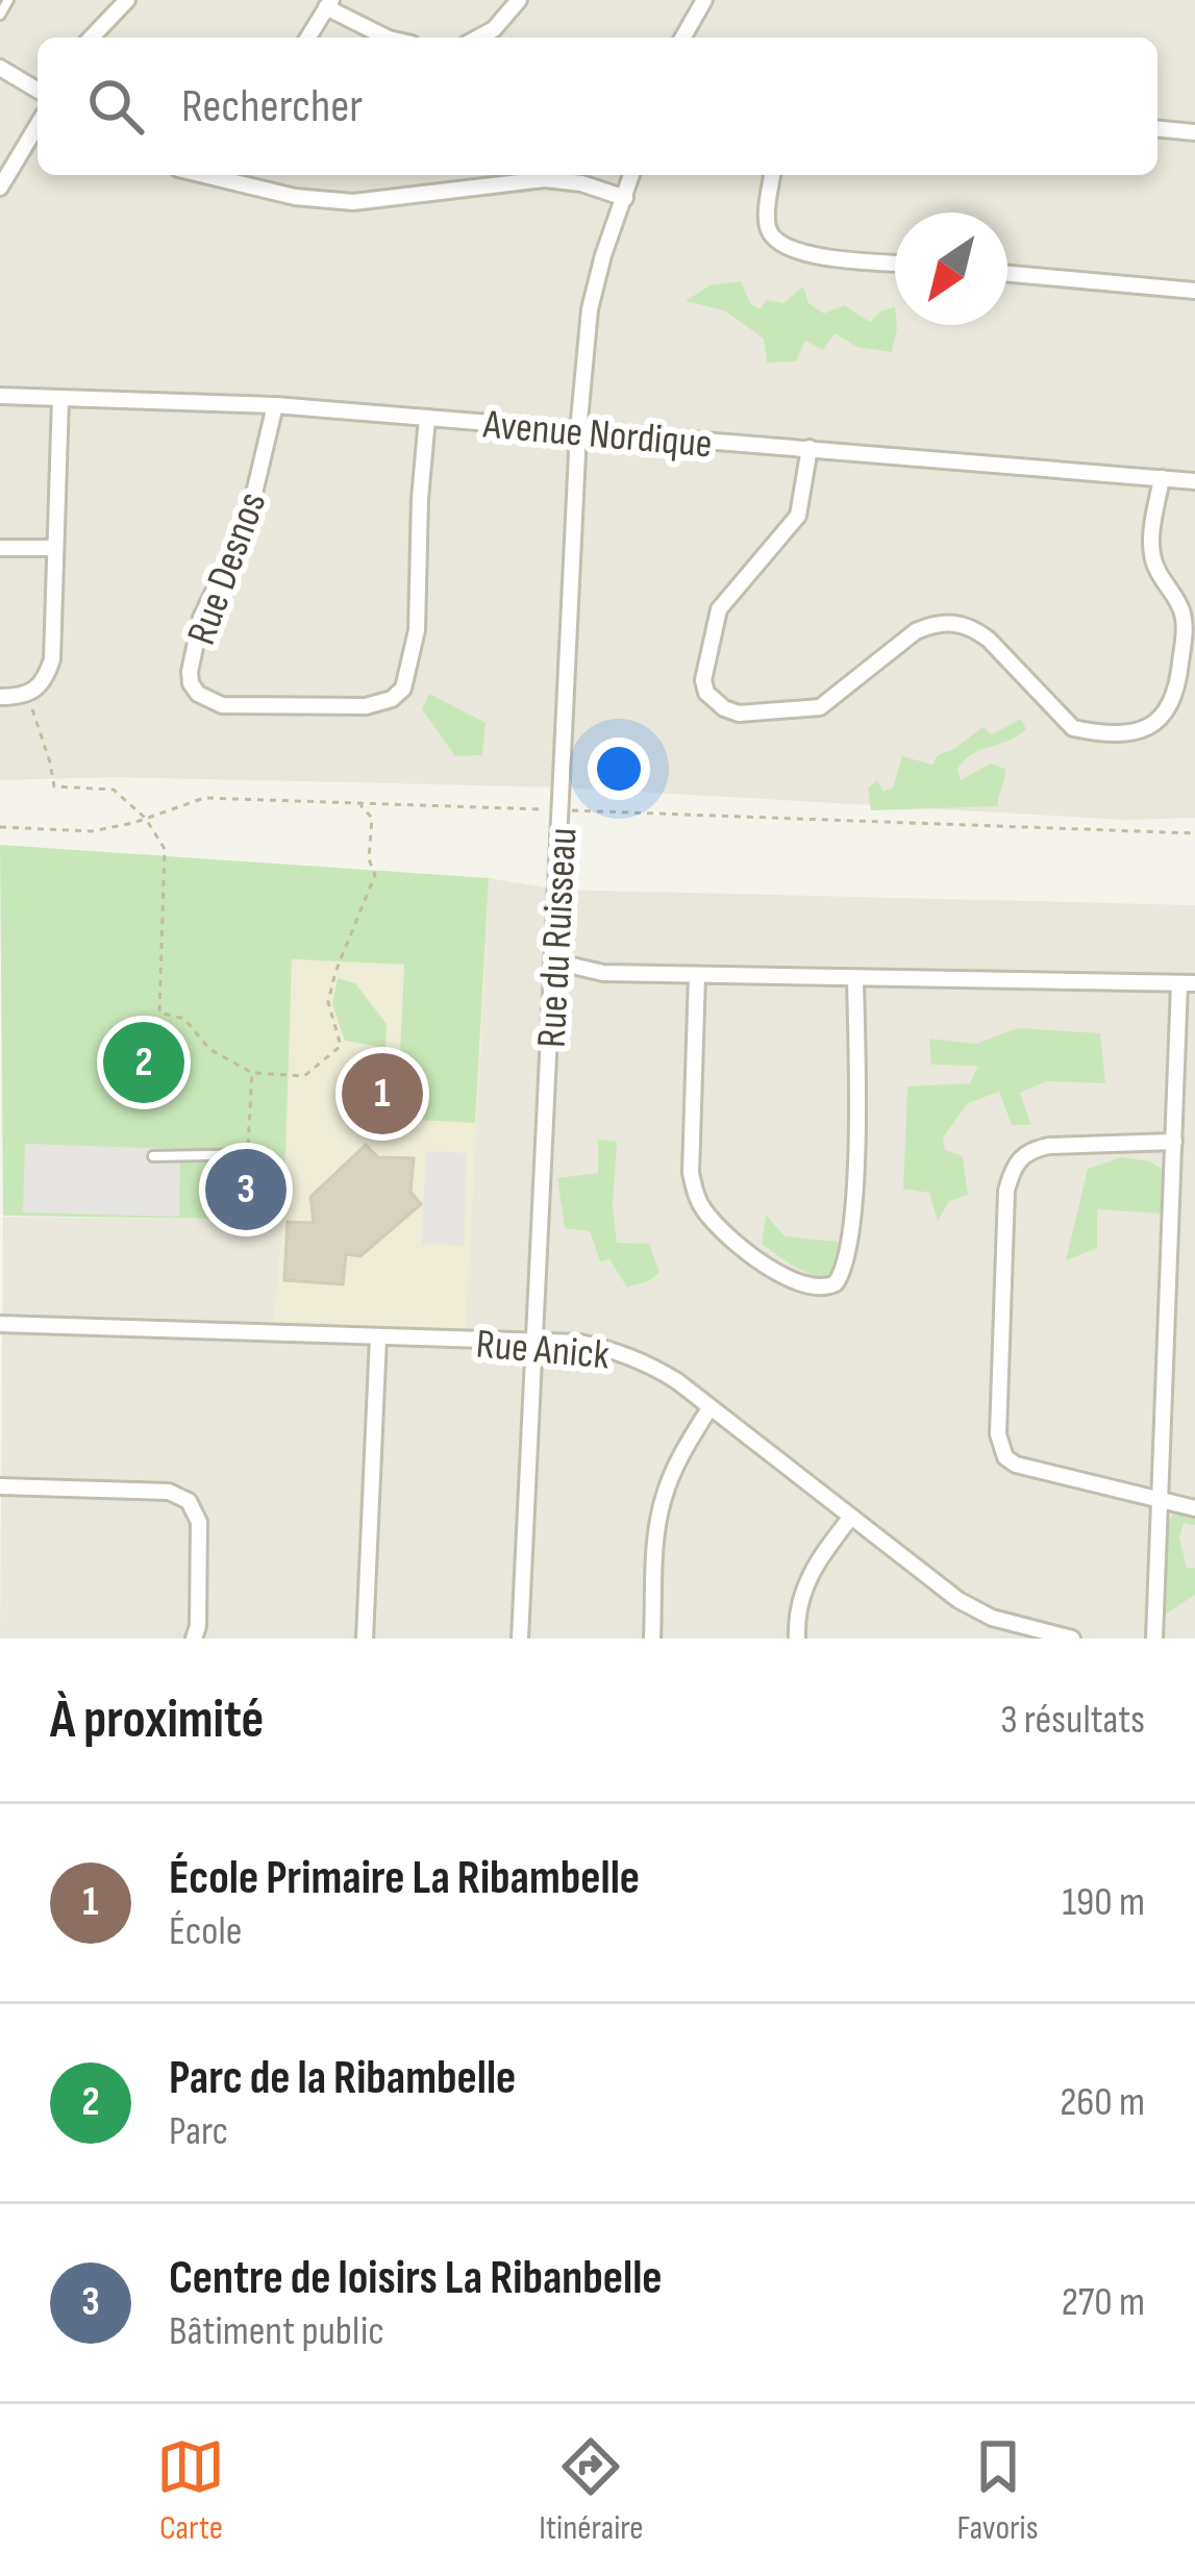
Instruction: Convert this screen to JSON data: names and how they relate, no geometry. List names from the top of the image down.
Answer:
{
  "streets": {
    "street": [
      "Avenue Nordique",
      "Rue Desnos",
      "Rue du Ruisseau",
      "Rue Anick"
    ]
  },
  "crossings": [
    ["Avenue Nordique", "Rue Desnos"],
    ["Avenue Nordique", "Rue du Ruisseau"],
    ["Rue du Ruisseau", "Rue Anick"]
  ],
  "north": "bottom left",
  "page": {
    "search": "Rechercher",
    "pins": ["2", "1", "3"],
    "heading": ["À proximité", "3 résultats"],
    "list": [
      {
        "mark": "1",
        "name": "École Primaire La Ribambelle",
        "note": "École",
        "value": "190 m"
      },
      {
        "mark": "2",
        "name": "Parc de la Ribambelle",
        "note": "Parc",
        "value": "260 m"
      },
      {
        "mark": "3",
        "name": "Centre de loisirs La Ribanbelle",
        "note": "Bâtiment public",
        "value": "270 m"
      }
    ],
    "nav": ["Carte", "Itinéraire", "Favoris"]
  }
}
